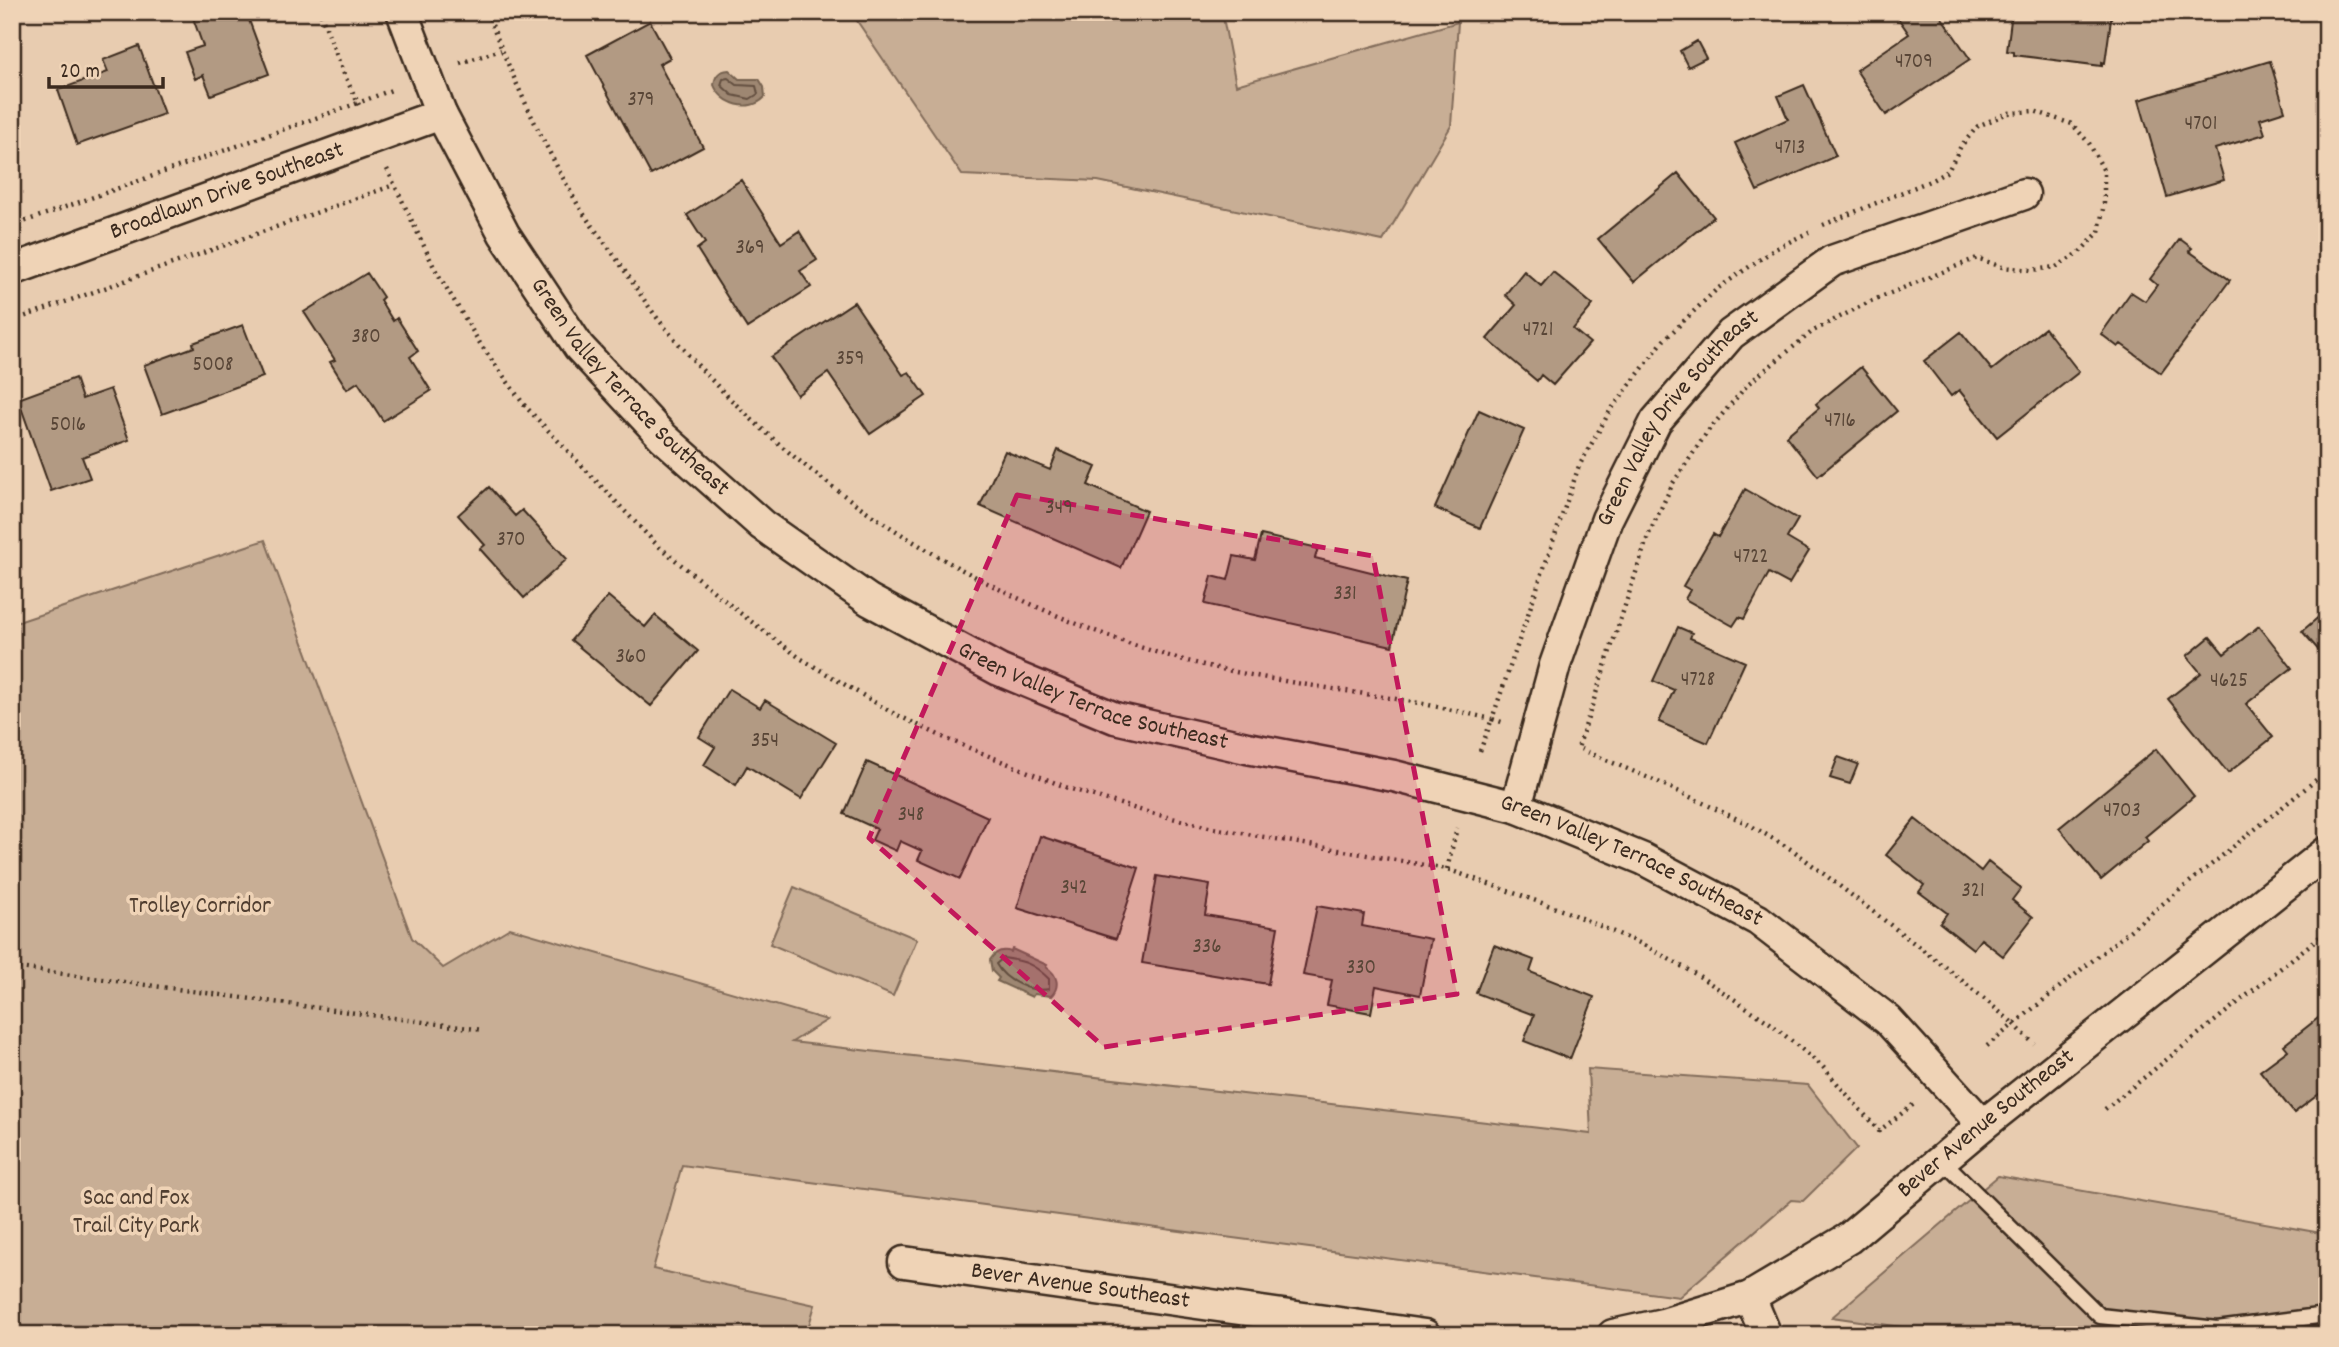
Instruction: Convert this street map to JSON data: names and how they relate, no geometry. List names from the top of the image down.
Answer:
{
  "streets": {
    "street": [
      "Broadlawn Drive Southeast",
      "Green Valley Terrace Southeast",
      "Green Valley Drive Southeast",
      "Bever Avenue Southeast"
    ]
  },
  "crossings": [
    ["Broadlawn Drive Southeast", "Green Valley Terrace Southeast"],
    ["Green Valley Terrace Southeast", "Green Valley Drive Southeast"],
    ["Green Valley Terrace Southeast", "Bever Avenue Southeast"]
  ],
  "parks": ["Trolley Corridor", "Sac and Fox Trail City Park"],
  "house_numbers": [
    "4709",
    "379",
    "4701",
    "4713",
    "369",
    "4721",
    "380",
    "359",
    "5008",
    "4716",
    "5016",
    "349",
    "370",
    "4722",
    "331",
    "360",
    "4728",
    "4625",
    "354",
    "4703",
    "348",
    "342",
    "321",
    "336",
    "330"
  ],
  "scale_bar": "20 m"
}
